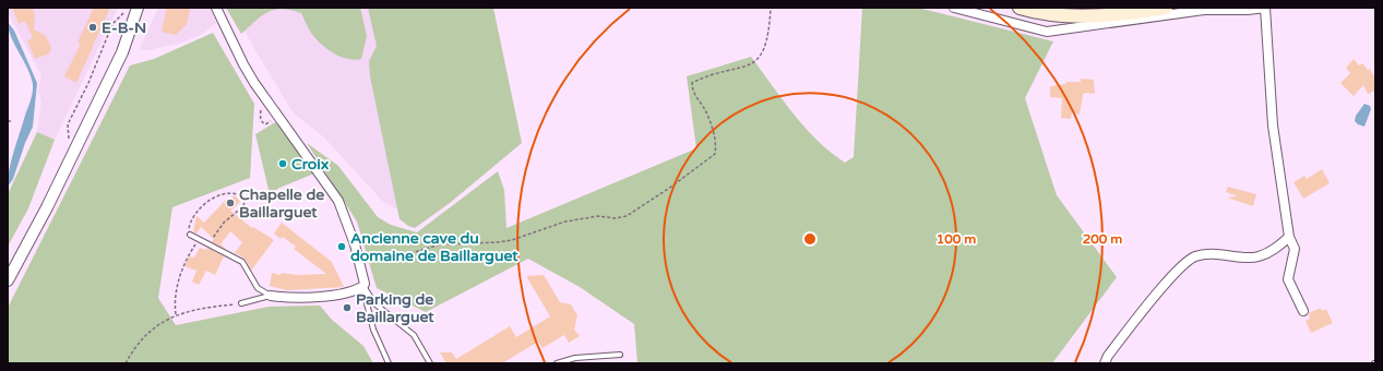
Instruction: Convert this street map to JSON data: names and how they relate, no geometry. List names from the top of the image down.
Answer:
{
  "places": [
    "E-B-N",
    "Croix",
    "Chapelle de Baillarguet",
    "Ancienne cave du domaine de Baillarguet",
    "Parking de Baillarguet"
  ],
  "rings": ["100 m", "200 m"]
}
